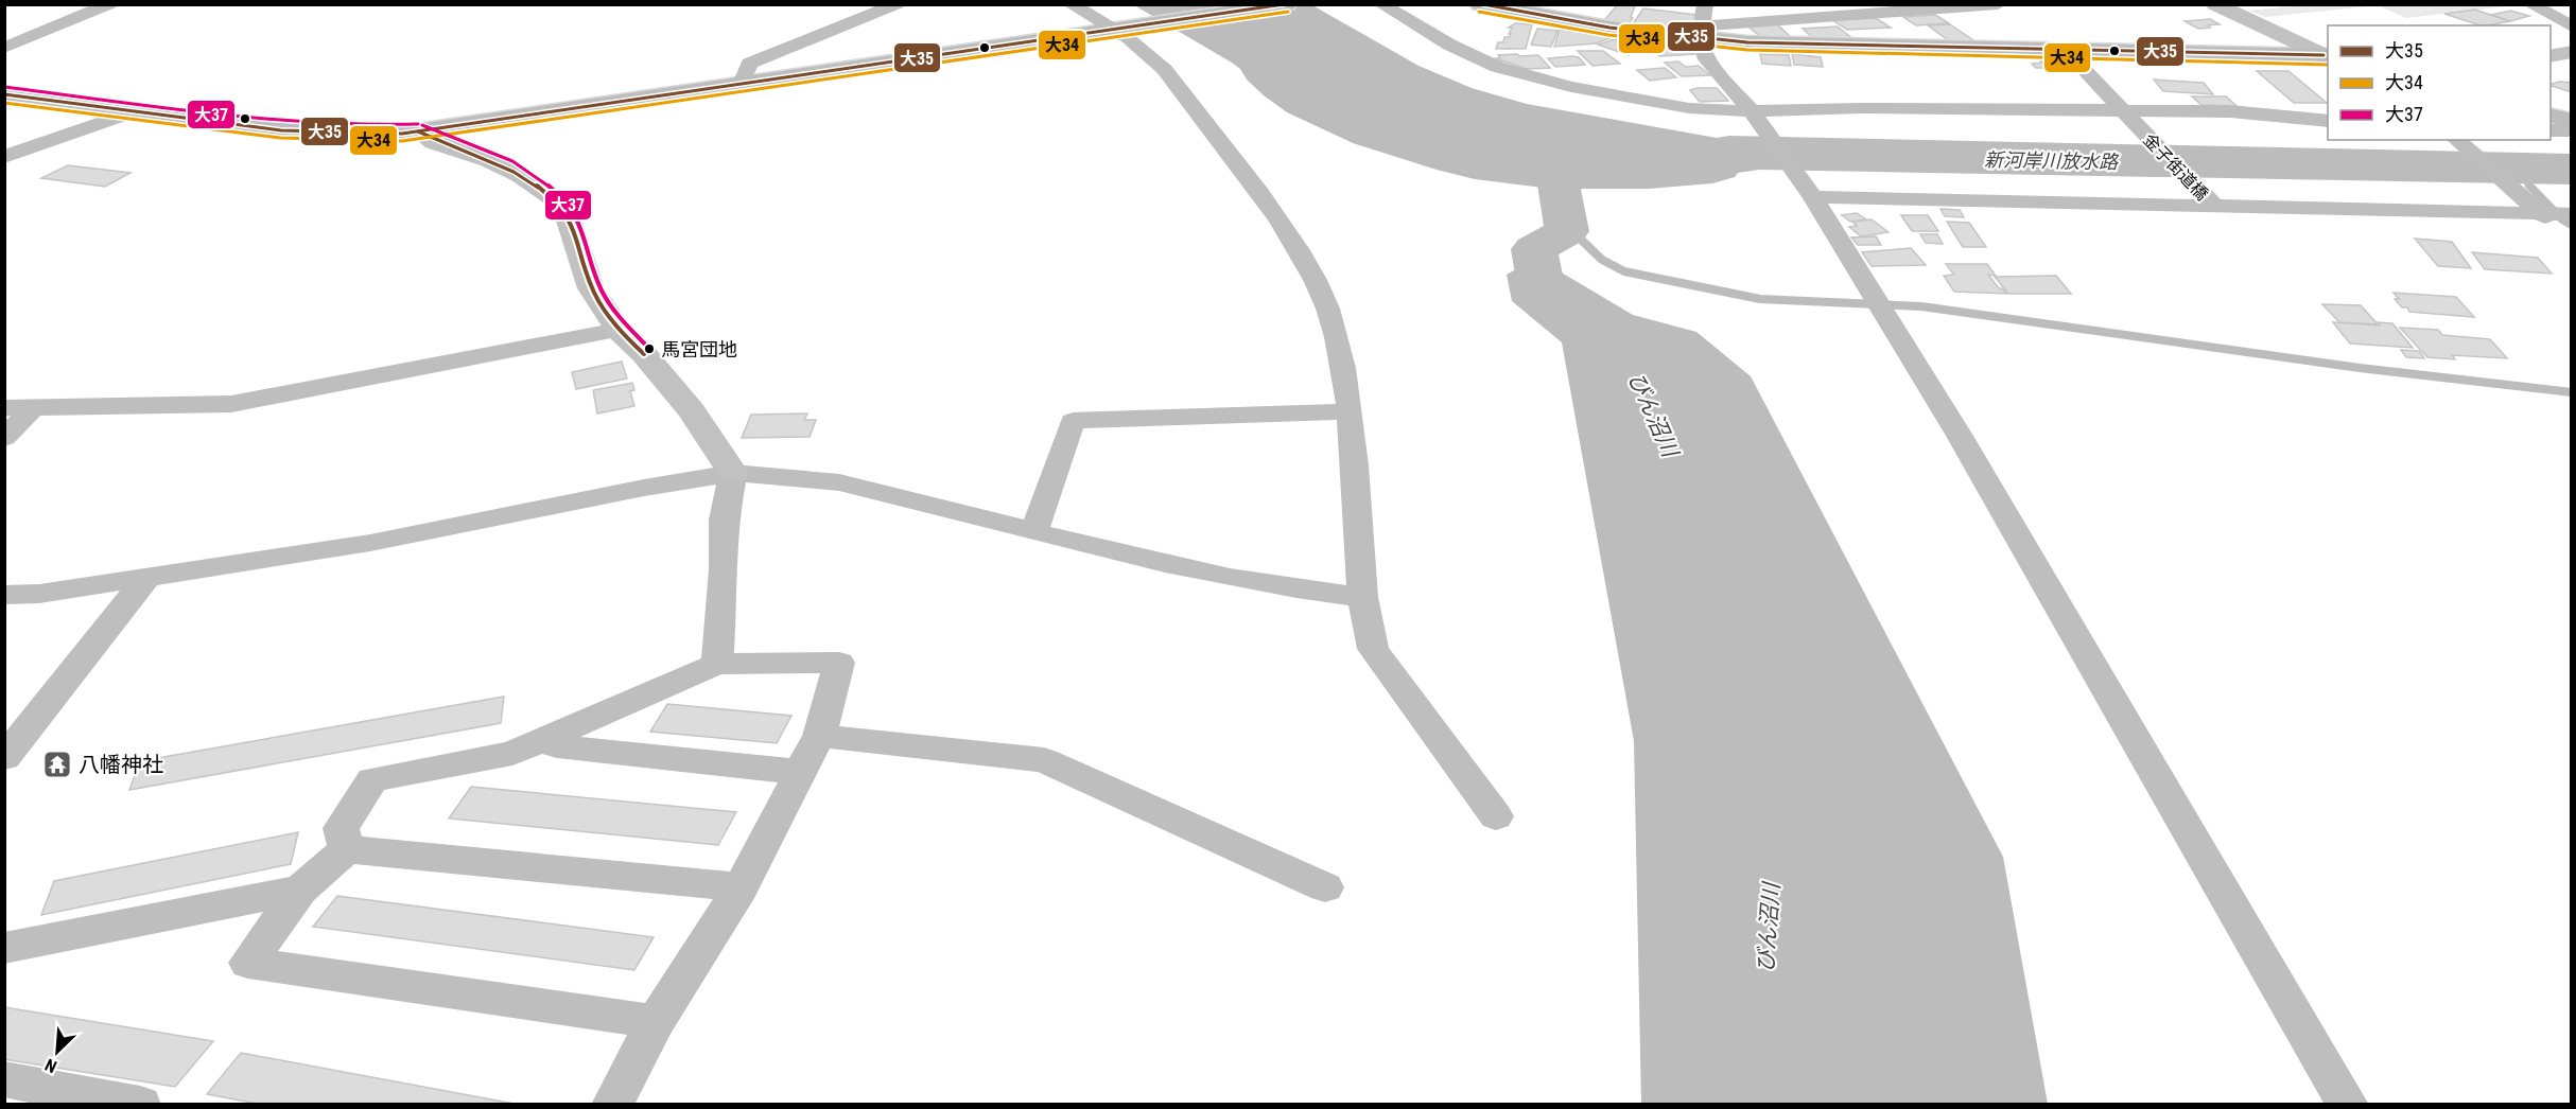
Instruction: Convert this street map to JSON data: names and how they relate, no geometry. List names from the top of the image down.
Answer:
{
  "streets": {
    "street": ["金子街道橋"]
  },
  "water": ["新河岸川放水路", "びん沼川"],
  "places": {
    "other": ["馬宮団地"],
    "temple": ["八幡神社"]
  },
  "lines": ["transit line 大35", "transit line 大34", "transit line 大37"],
  "legend": ["大35", "大34", "大37"],
  "north": "bottom left"
}
